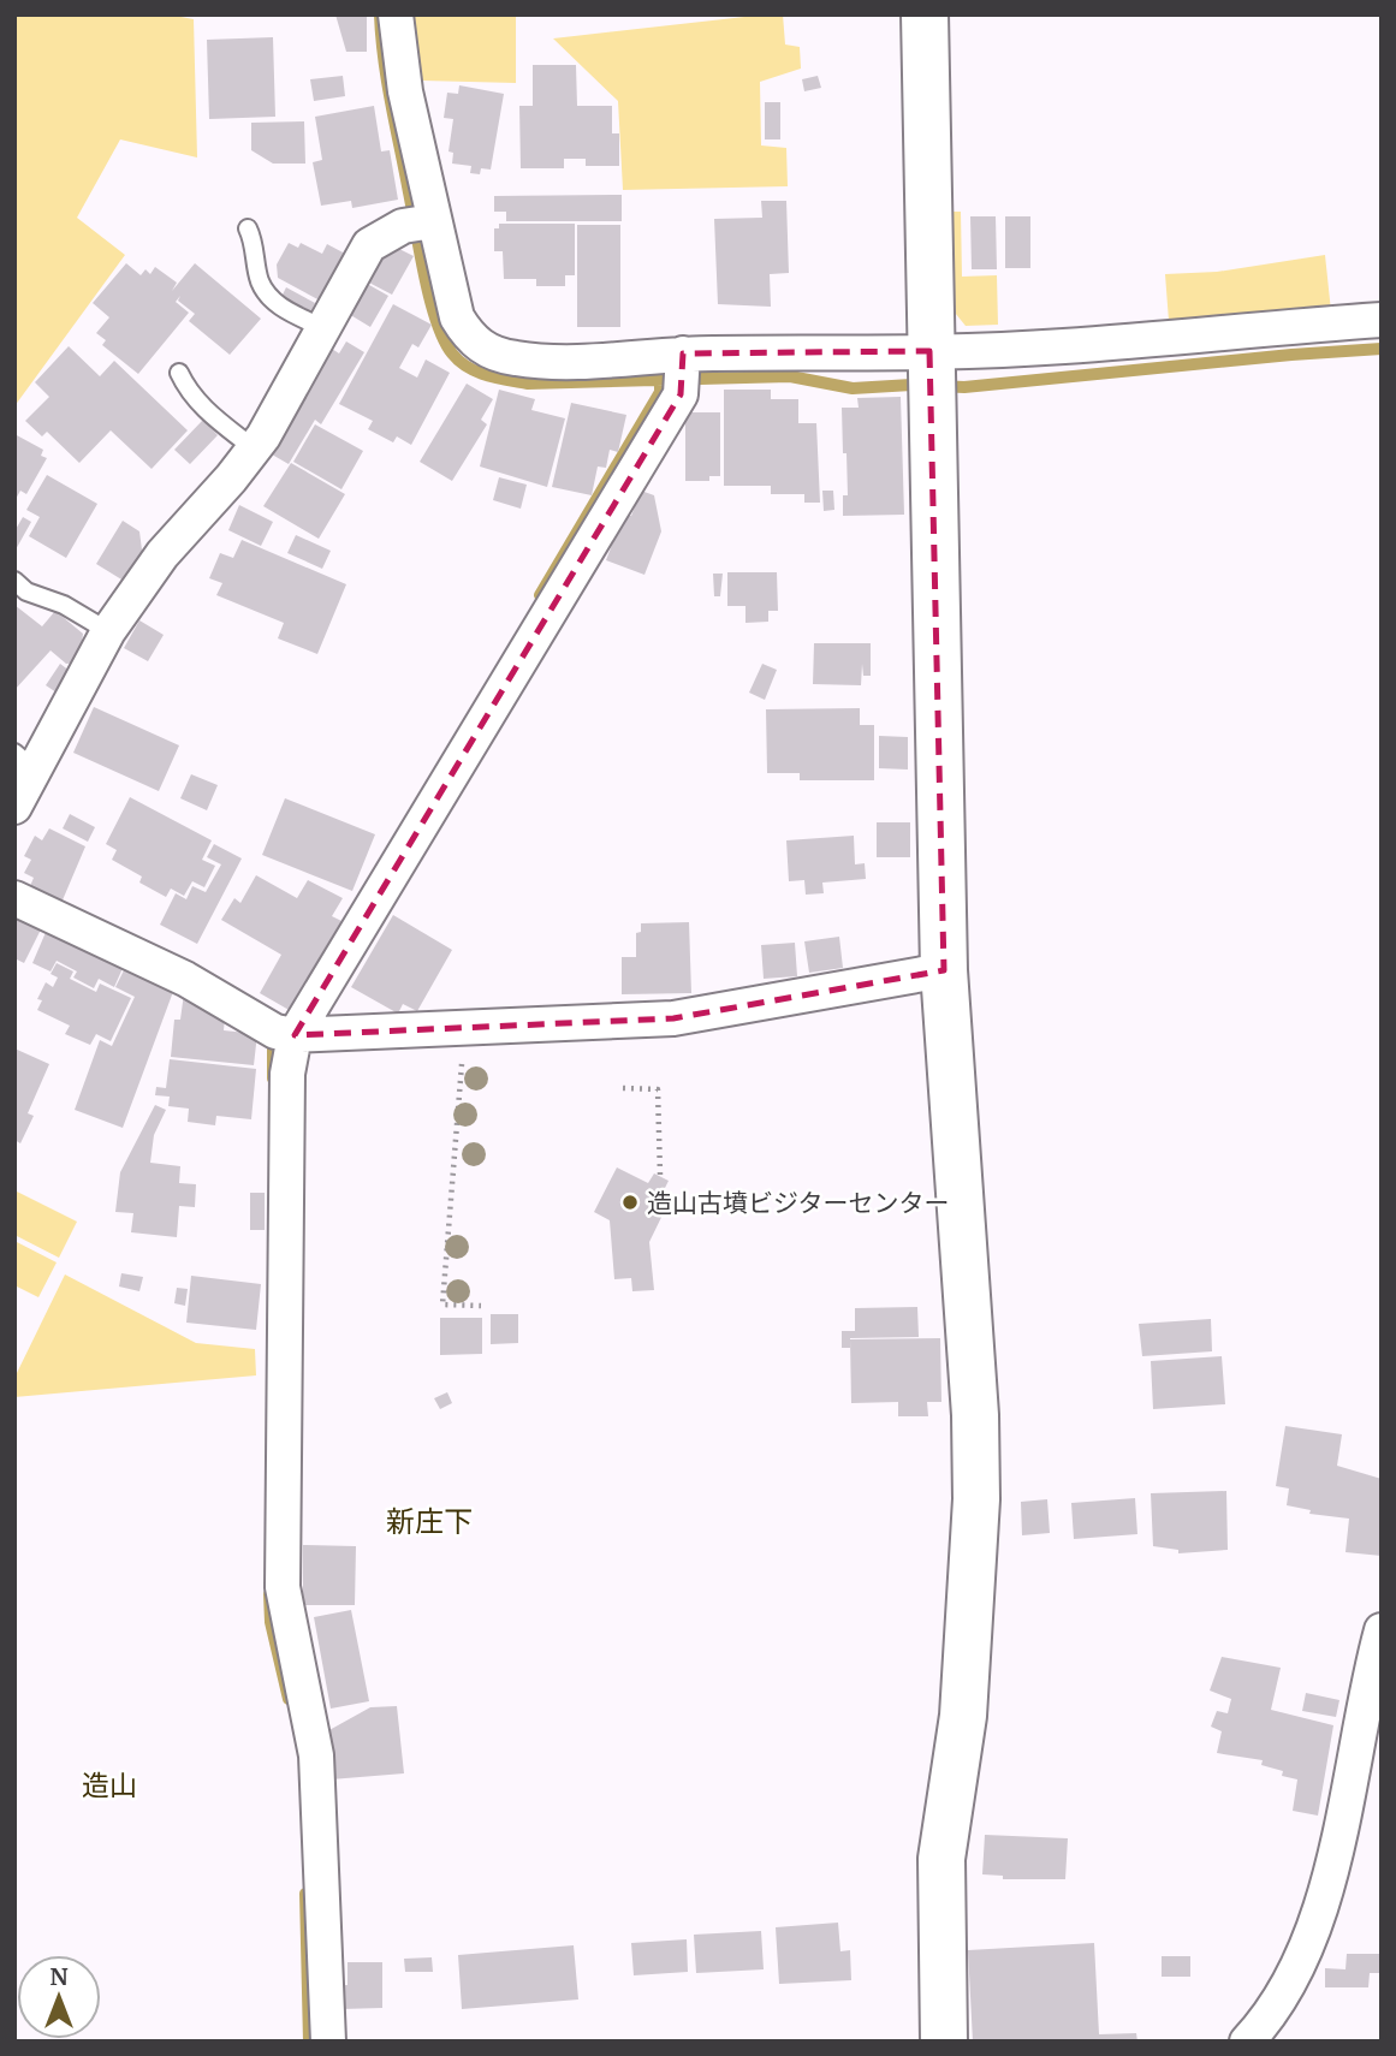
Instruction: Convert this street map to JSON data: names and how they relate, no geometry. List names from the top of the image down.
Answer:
{
  "districts": ["新庄下", "造山"],
  "places": ["造山古墳ビジターセンター"],
  "north": "top"
}
